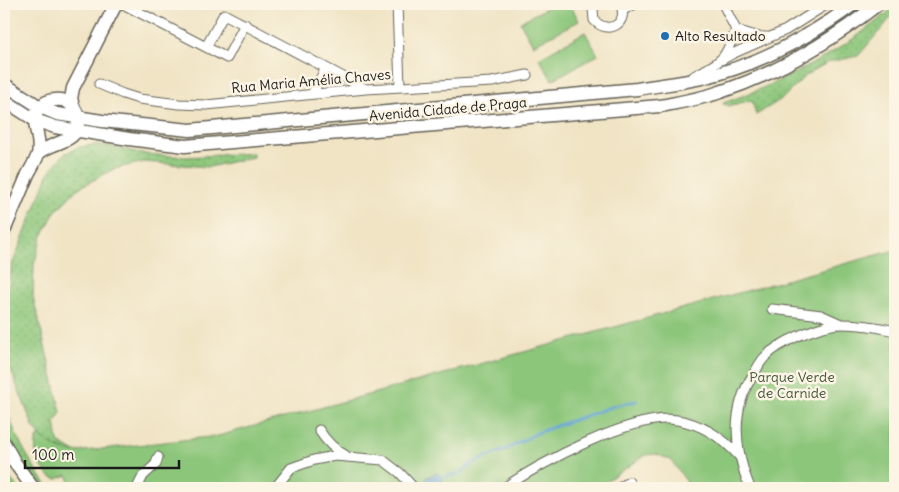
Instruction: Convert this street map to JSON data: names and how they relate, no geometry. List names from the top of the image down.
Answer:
{
  "streets": {
    "main road": ["Avenida Cidade de Praga"],
    "street": ["Rua Maria Amélia Chaves"]
  },
  "parks": ["Parque Verde de Carnide"],
  "places": ["Alto Resultado"],
  "scale_bar": "100 m"
}
